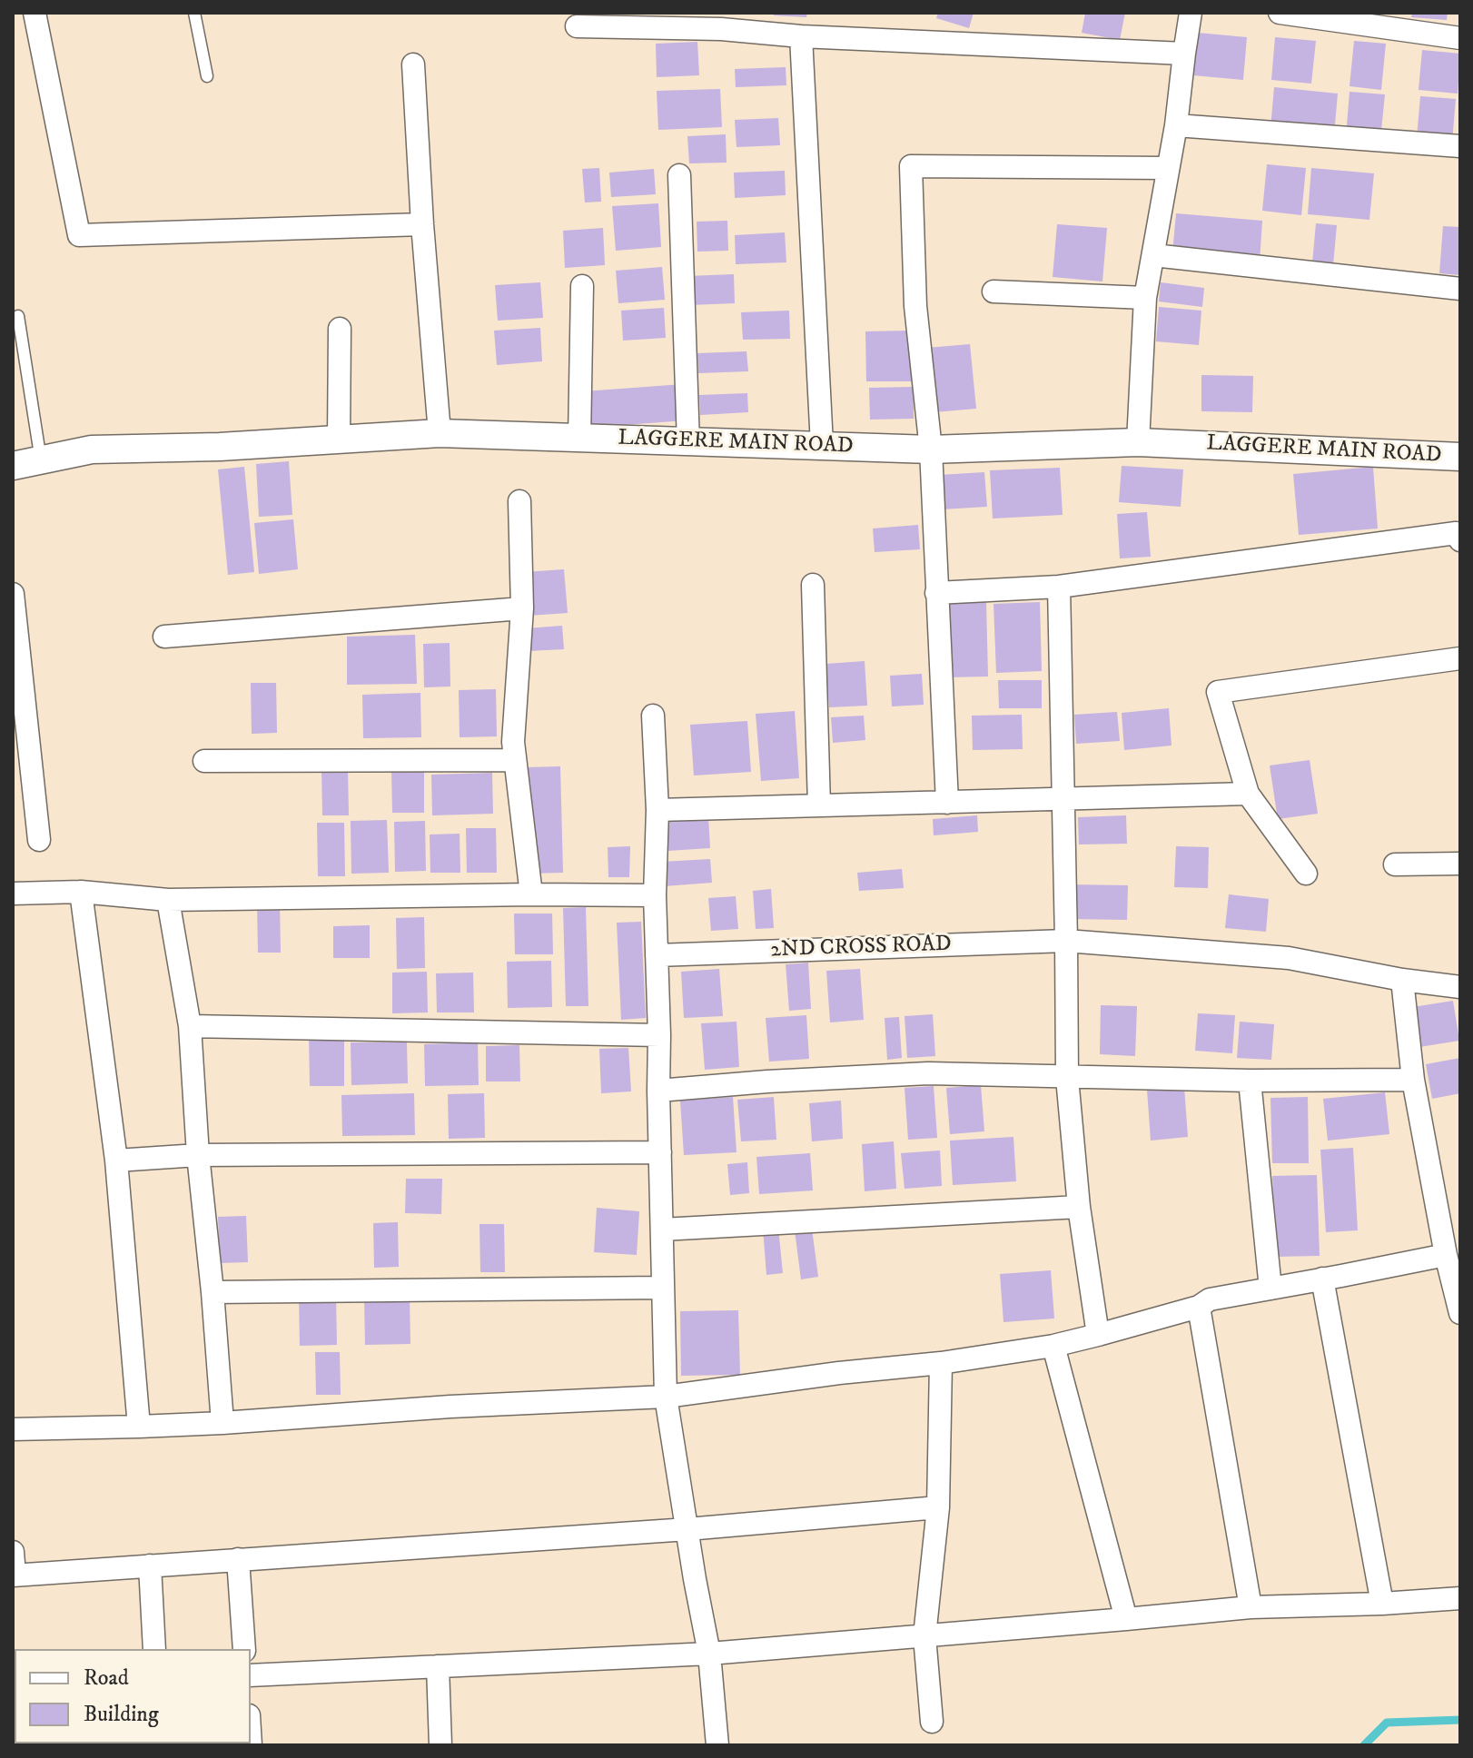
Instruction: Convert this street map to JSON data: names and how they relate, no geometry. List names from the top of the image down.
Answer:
{
  "streets": {
    "street": ["LAGGERE MAIN ROAD", "2ND CROSS ROAD"]
  },
  "legend": ["Road", "Building"]
}
